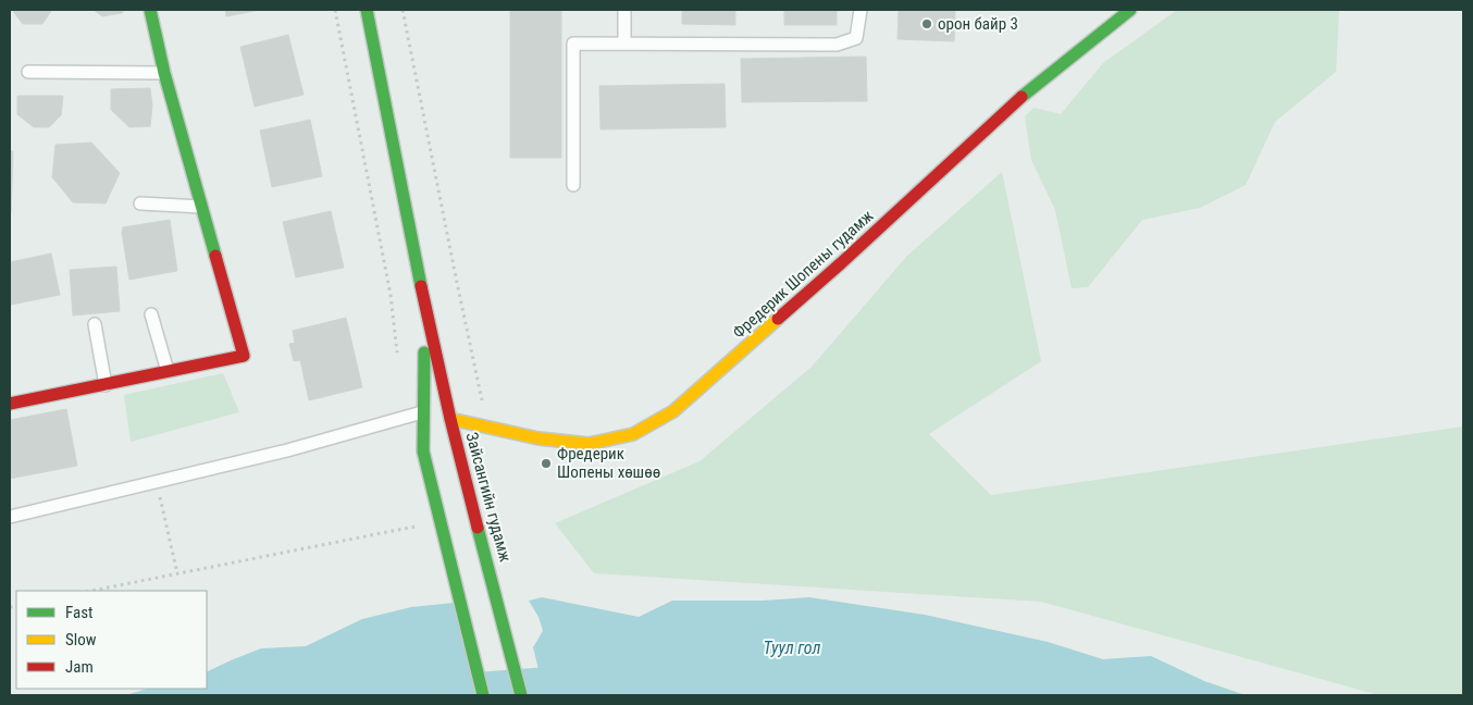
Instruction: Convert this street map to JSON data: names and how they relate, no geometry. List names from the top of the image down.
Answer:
{
  "streets": {
    "street": ["Фредерик Шопены гудамж", "Зайсангийн гудамж"]
  },
  "crossings": [
    ["Фредерик Шопены гудамж", "Зайсангийн гудамж"]
  ],
  "water": ["Туул гол"],
  "places": ["орон байр 3", "Фредерик Шопены хөшөө"],
  "legend": ["Fast", "Slow", "Jam"]
}
